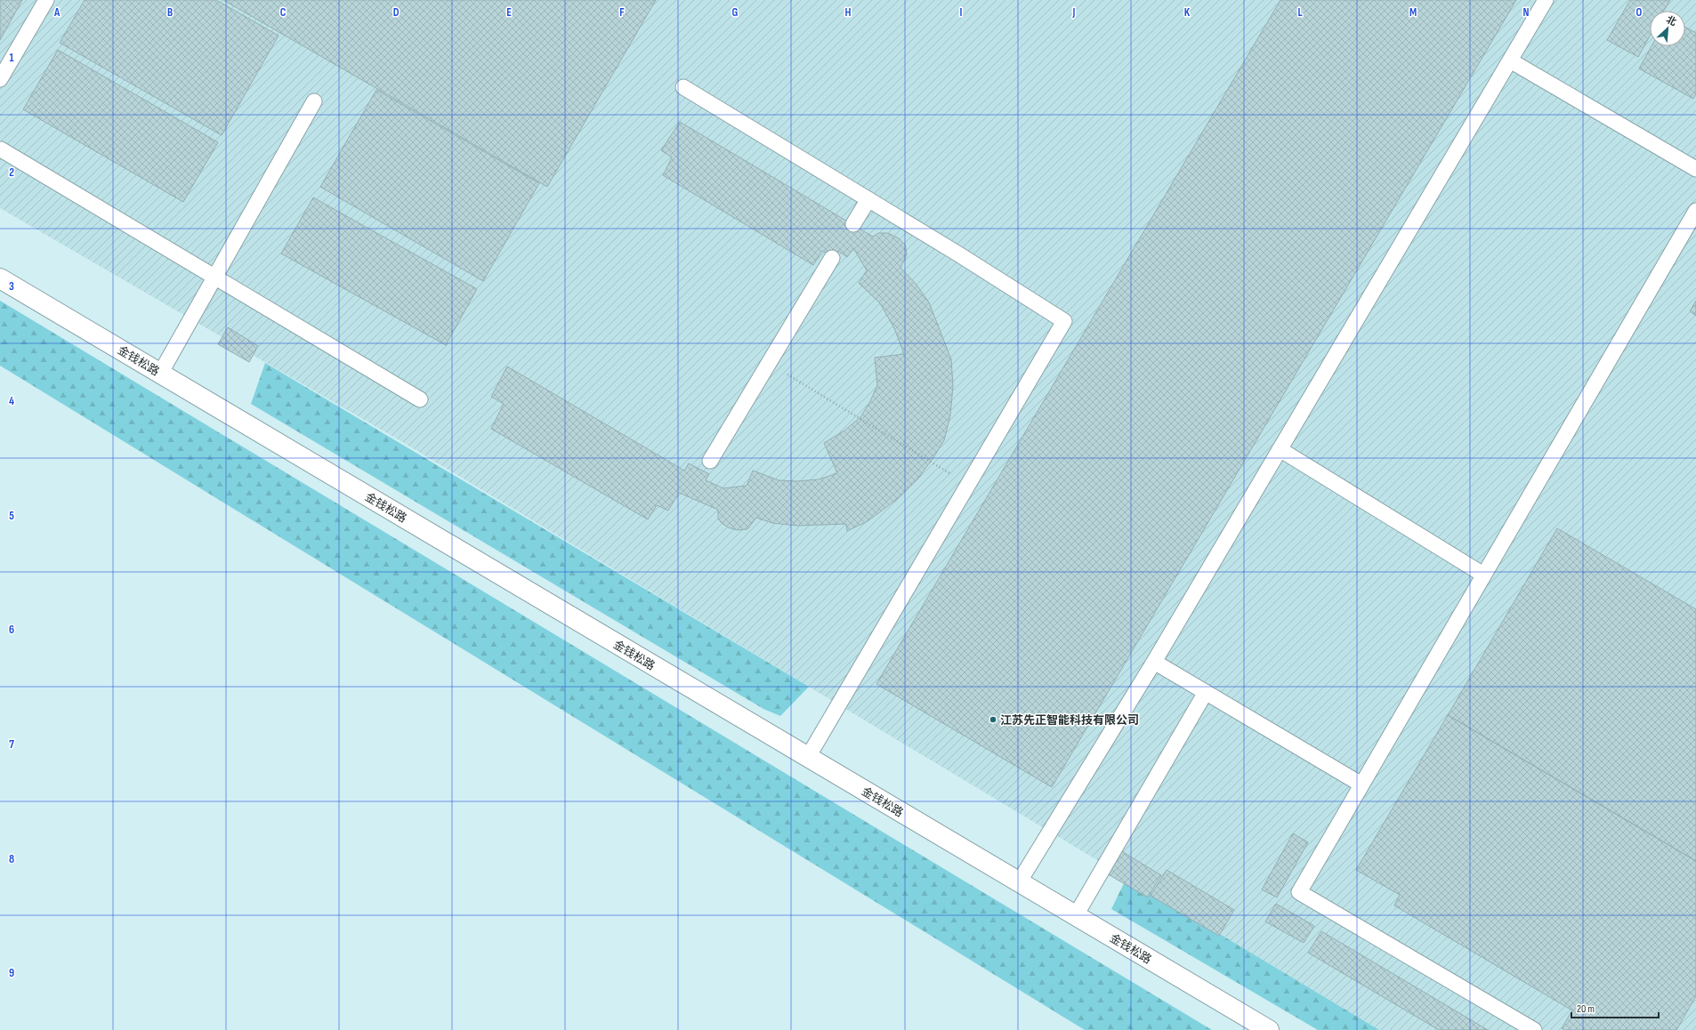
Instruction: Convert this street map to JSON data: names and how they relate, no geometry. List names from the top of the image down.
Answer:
{
  "streets": {
    "street": ["金钱松路"]
  },
  "places": ["江苏先正智能科技有限公司"],
  "scale_bar": "20 m",
  "north": "top right",
  "grid": {
    "columns": [
      "A",
      "B",
      "C",
      "D",
      "E",
      "F",
      "G",
      "H",
      "I",
      "J",
      "K",
      "L",
      "M",
      "N",
      "O"
    ],
    "rows": [
      "1",
      "2",
      "3",
      "4",
      "5",
      "6",
      "7",
      "8",
      "9"
    ]
  }
}
